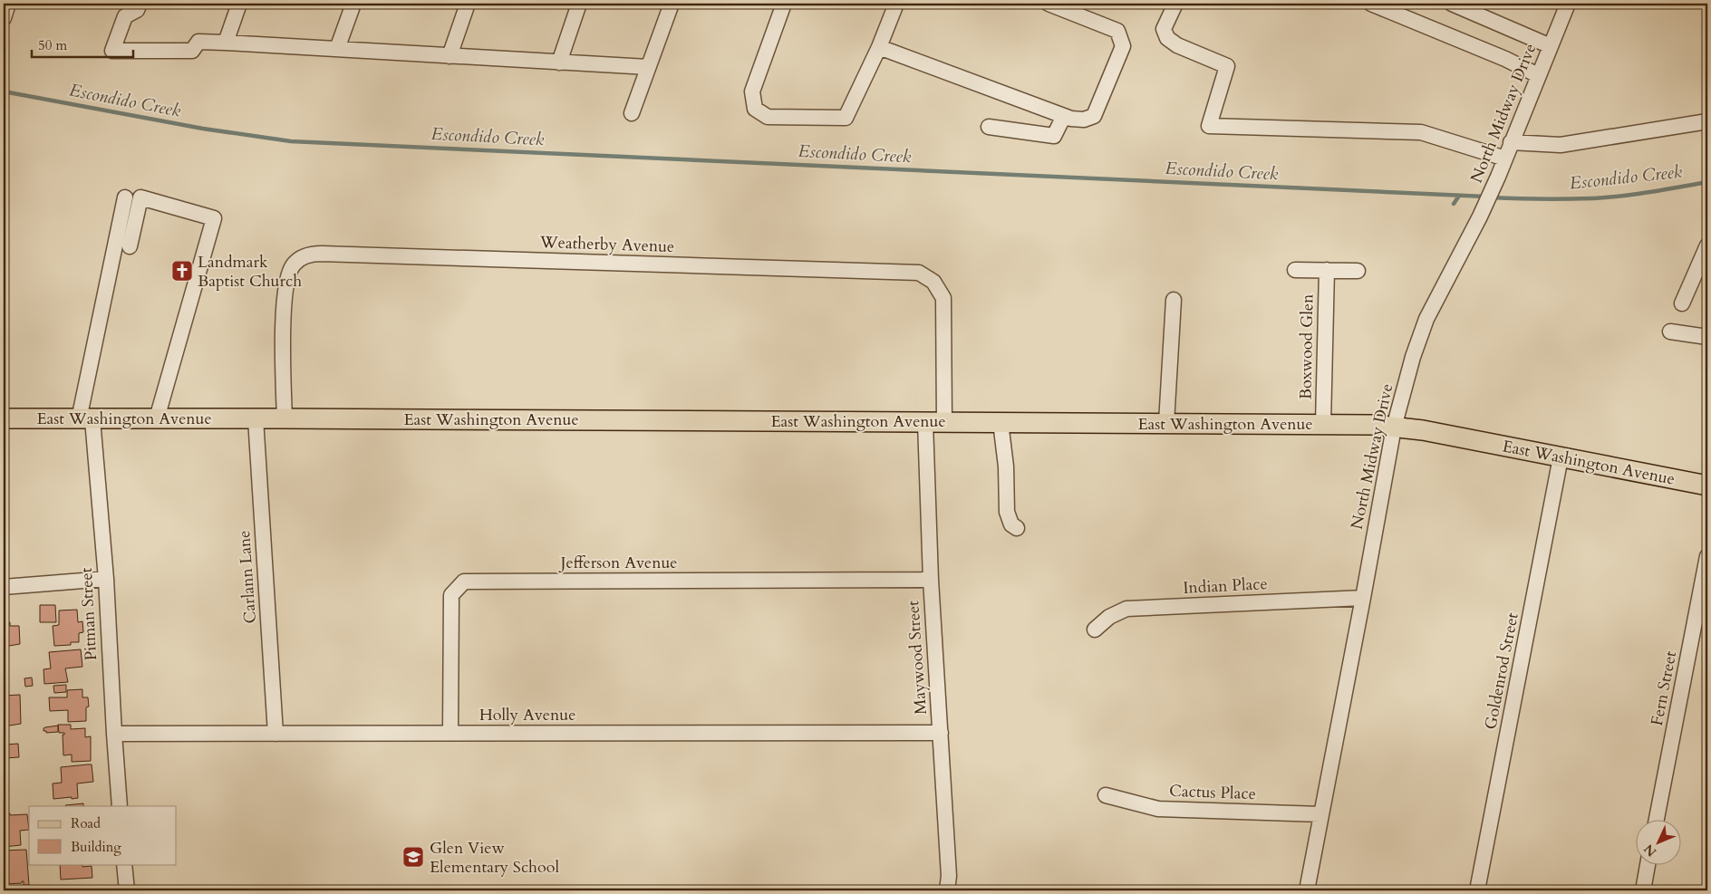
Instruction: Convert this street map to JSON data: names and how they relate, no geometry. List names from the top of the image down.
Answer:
{
  "streets": {
    "main road": ["East Washington Avenue"],
    "street": [
      "North Midway Drive",
      "Weatherby Avenue",
      "Boxwood Glen",
      "Jefferson Avenue",
      "Carlann Lane",
      "Indian Place",
      "Pitman Street",
      "Maywood Street",
      "Goldenrod Street",
      "Fern Street",
      "Holly Avenue",
      "Cactus Place"
    ]
  },
  "crossings": [
    ["North Midway Drive", "East Washington Avenue"],
    ["North Midway Drive", "Indian Place"],
    ["North Midway Drive", "Cactus Place"],
    ["Weatherby Avenue", "East Washington Avenue"],
    ["Boxwood Glen", "East Washington Avenue"],
    ["East Washington Avenue", "Carlann Lane"],
    ["East Washington Avenue", "Pitman Street"],
    ["East Washington Avenue", "Maywood Street"],
    ["East Washington Avenue", "Goldenrod Street"],
    ["Jefferson Avenue", "Maywood Street"],
    ["Jefferson Avenue", "Holly Avenue"],
    ["Carlann Lane", "Holly Avenue"],
    ["Pitman Street", "Holly Avenue"],
    ["Maywood Street", "Holly Avenue"]
  ],
  "water": ["Escondido Creek"],
  "places": {
    "church": ["Landmark Baptist Church"],
    "school or university": ["Glen View Elementary School"]
  },
  "legend": ["Road", "Building"],
  "scale_bar": "50 m",
  "north": "bottom left"
}
